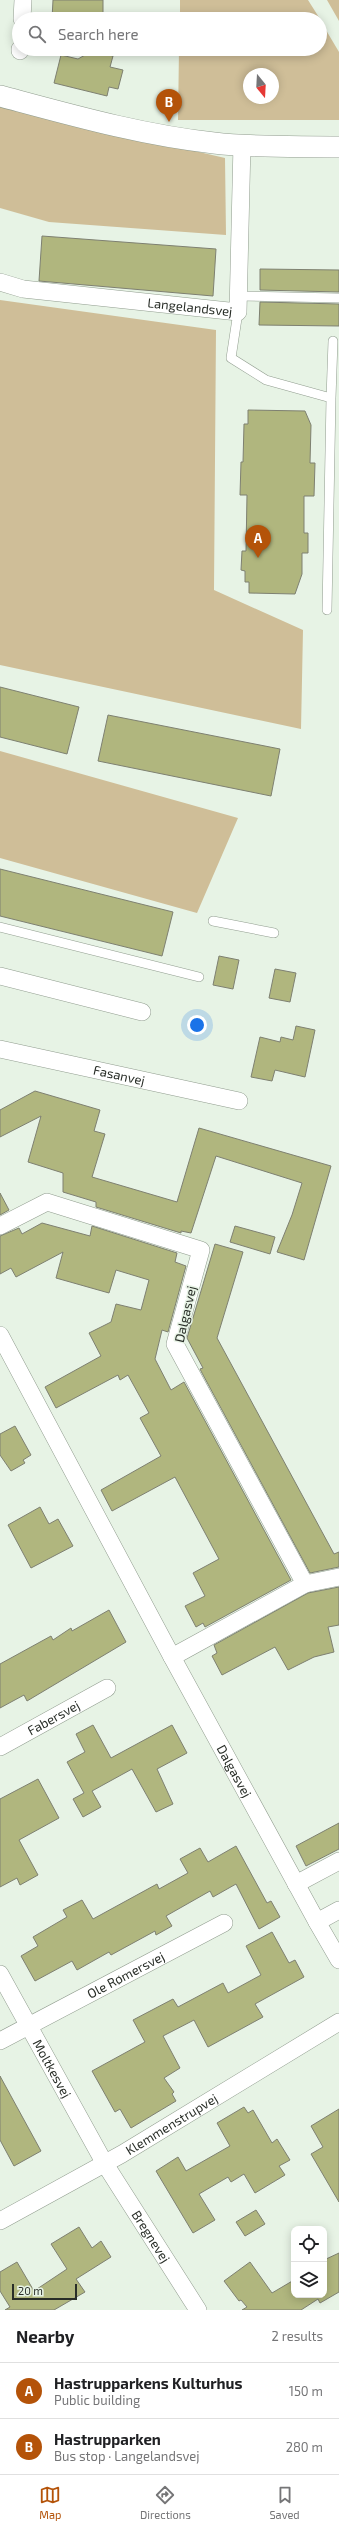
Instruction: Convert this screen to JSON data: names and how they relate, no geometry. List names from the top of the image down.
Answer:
{
  "streets": {
    "street": [
      "Langelandsvej",
      "Fasanvej",
      "Dalgasvej",
      "Fabersvej",
      "Ole Rømersvej",
      "Moltkesvej",
      "Klemmenstrupvej",
      "Bregnevej"
    ]
  },
  "crossings": [
    ["Ole Rømersvej", "Moltkesvej"],
    ["Moltkesvej", "Klemmenstrupvej"],
    ["Moltkesvej", "Bregnevej"],
    ["Klemmenstrupvej", "Bregnevej"]
  ],
  "scale_bar": "20 m",
  "north": "bottom",
  "page": {
    "search": "Search here",
    "pins": ["B", "A"],
    "scale": "20 m",
    "heading": ["Nearby", "2 results"],
    "list": [
      {
        "mark": "A",
        "name": "Hastrupparkens Kulturhus",
        "note": "Public building",
        "value": "150 m"
      },
      {
        "mark": "B",
        "name": "Hastrupparken",
        "note": "Bus stop · Langelandsvej",
        "value": "280 m"
      }
    ],
    "nav": ["Map", "Directions", "Saved"]
  }
}
